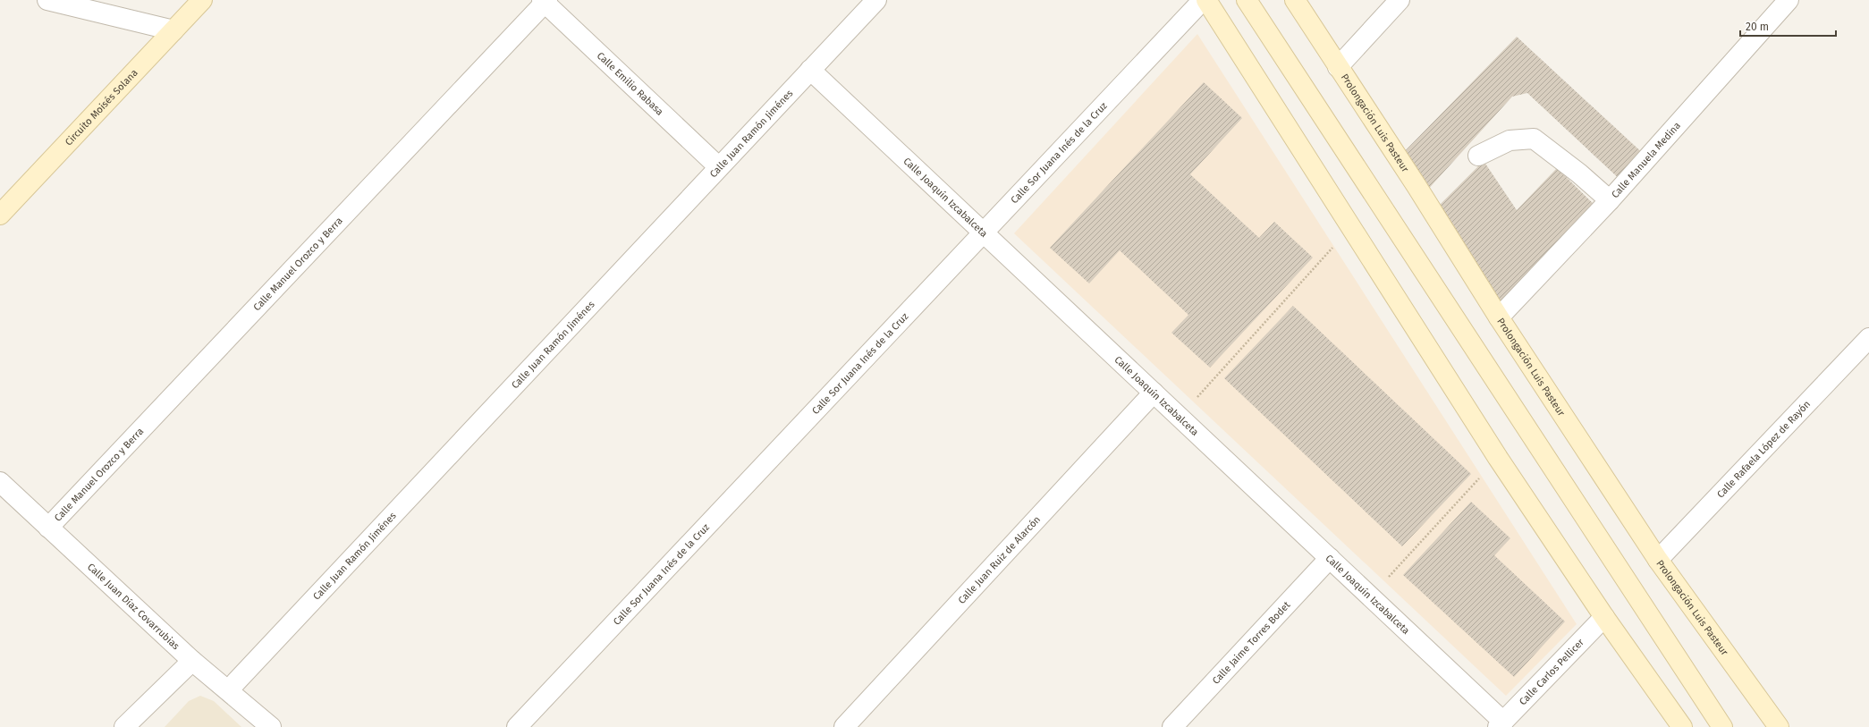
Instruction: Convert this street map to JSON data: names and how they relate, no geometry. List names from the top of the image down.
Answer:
{
  "streets": {
    "main road": ["Circuito Moisés Solana", "Prolongación Luis Pasteur"],
    "street": [
      "Calle Emilio Rabasa",
      "Calle Juan Ramón Jiménes",
      "Calle Sor Juana Inés de la Cruz",
      "Calle Manuela Medina",
      "Calle Joaquín Izcabalceta",
      "Calle Manuel Orozco y Berra",
      "Calle Rafaela López de Rayón",
      "Calle Juan Ruiz de Alarcón",
      "Calle Juan Díaz Covarrubias",
      "Calle Jaime Torres Bodet",
      "Calle Carlos Pellicer"
    ]
  },
  "crossings": [
    ["Calle Emilio Rabasa", "Calle Juan Ramón Jiménes"],
    ["Calle Emilio Rabasa", "Calle Manuel Orozco y Berra"],
    ["Prolongación Luis Pasteur", "Calle Manuela Medina"],
    ["Prolongación Luis Pasteur", "Calle Rafaela López de Rayón"],
    ["Calle Juan Ramón Jiménes", "Calle Joaquín Izcabalceta"],
    ["Calle Juan Ramón Jiménes", "Calle Juan Díaz Covarrubias"],
    ["Calle Sor Juana Inés de la Cruz", "Calle Joaquín Izcabalceta"],
    ["Calle Joaquín Izcabalceta", "Calle Juan Ruiz de Alarcón"],
    ["Calle Joaquín Izcabalceta", "Calle Jaime Torres Bodet"],
    ["Calle Joaquín Izcabalceta", "Calle Carlos Pellicer"],
    ["Calle Manuel Orozco y Berra", "Calle Juan Díaz Covarrubias"]
  ],
  "scale_bar": "20 m"
}
